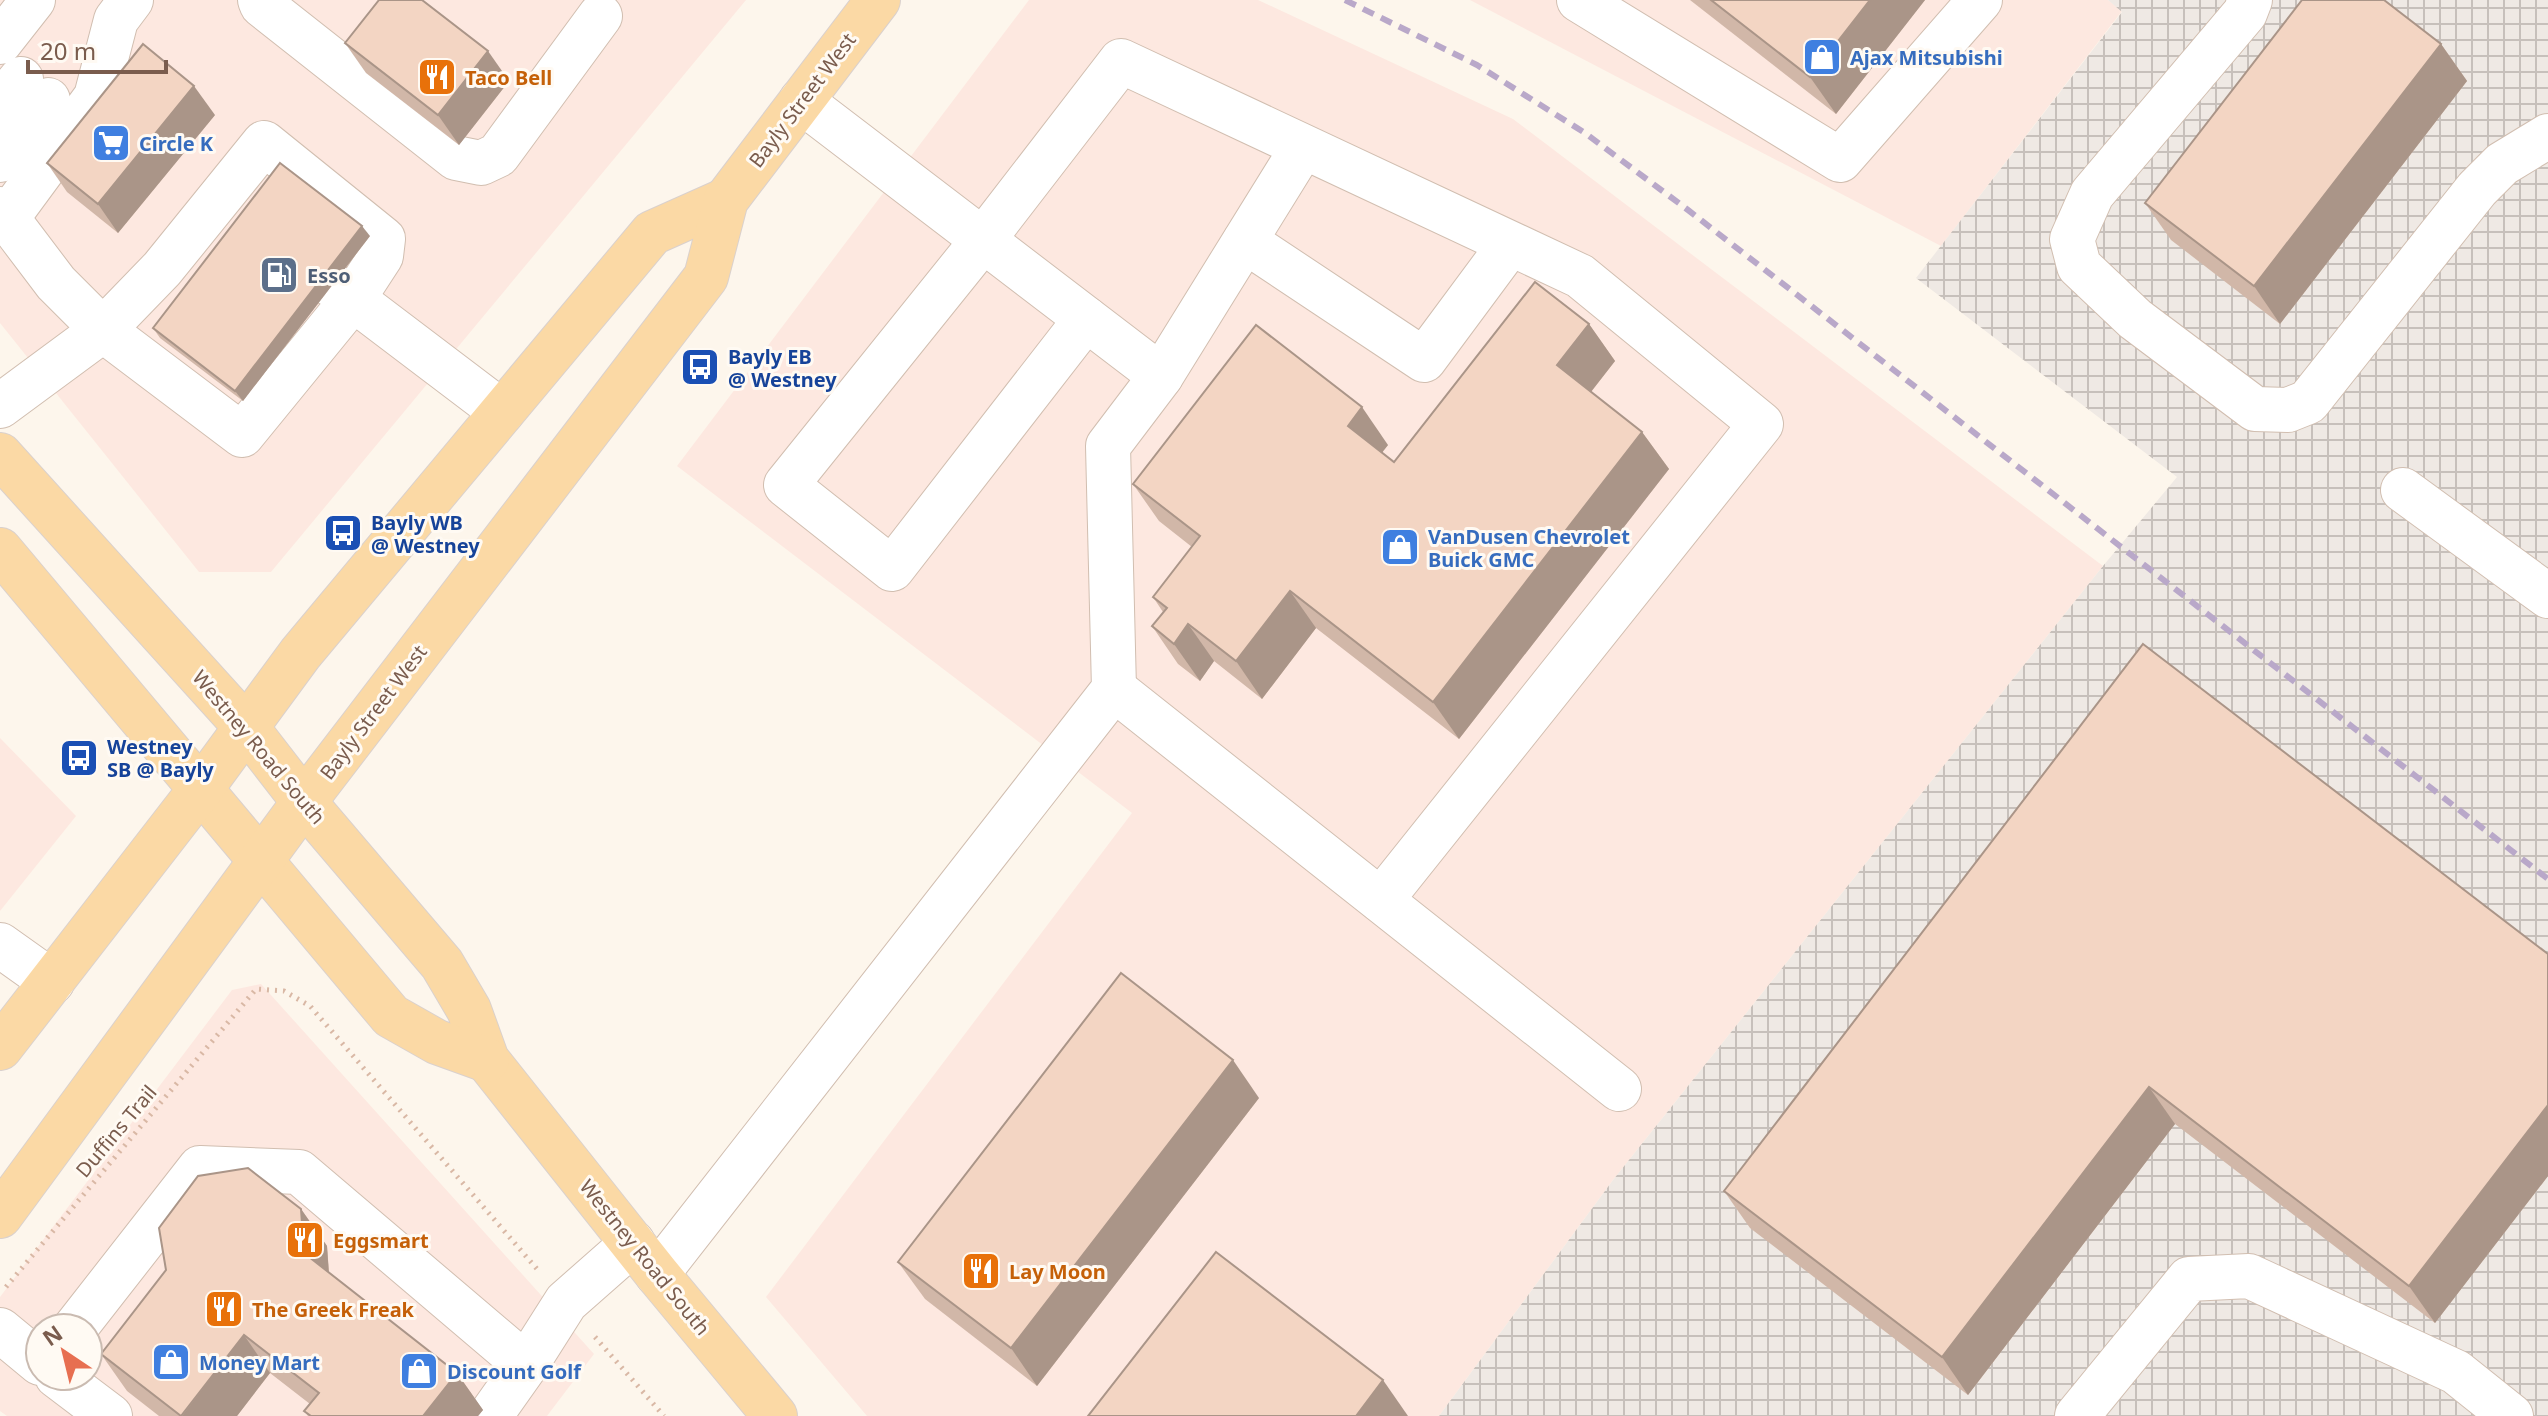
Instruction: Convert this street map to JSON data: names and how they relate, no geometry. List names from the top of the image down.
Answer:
{
  "streets": {
    "main road": ["Bayly Street West", "Westney Road South"],
    "path": ["Duffins Trail"]
  },
  "crossings": [
    ["Bayly Street West", "Westney Road South"]
  ],
  "places": {
    "shop": [
      "Ajax Mitsubishi",
      "VanDusen Chevrolet Buick GMC",
      "Money Mart",
      "Discount Golf"
    ],
    "restaurant": [
      "Taco Bell",
      "Eggsmart",
      "Lay Moon",
      "The Greek Freak"
    ],
    "supermarket": ["Circle K"],
    "fuel station": ["Esso"],
    "bus stop": ["Bayly EB @ Westney", "Bayly WB @ Westney", "Westney SB @ Bayly"]
  },
  "scale_bar": "20 m",
  "north": "top left"
}
